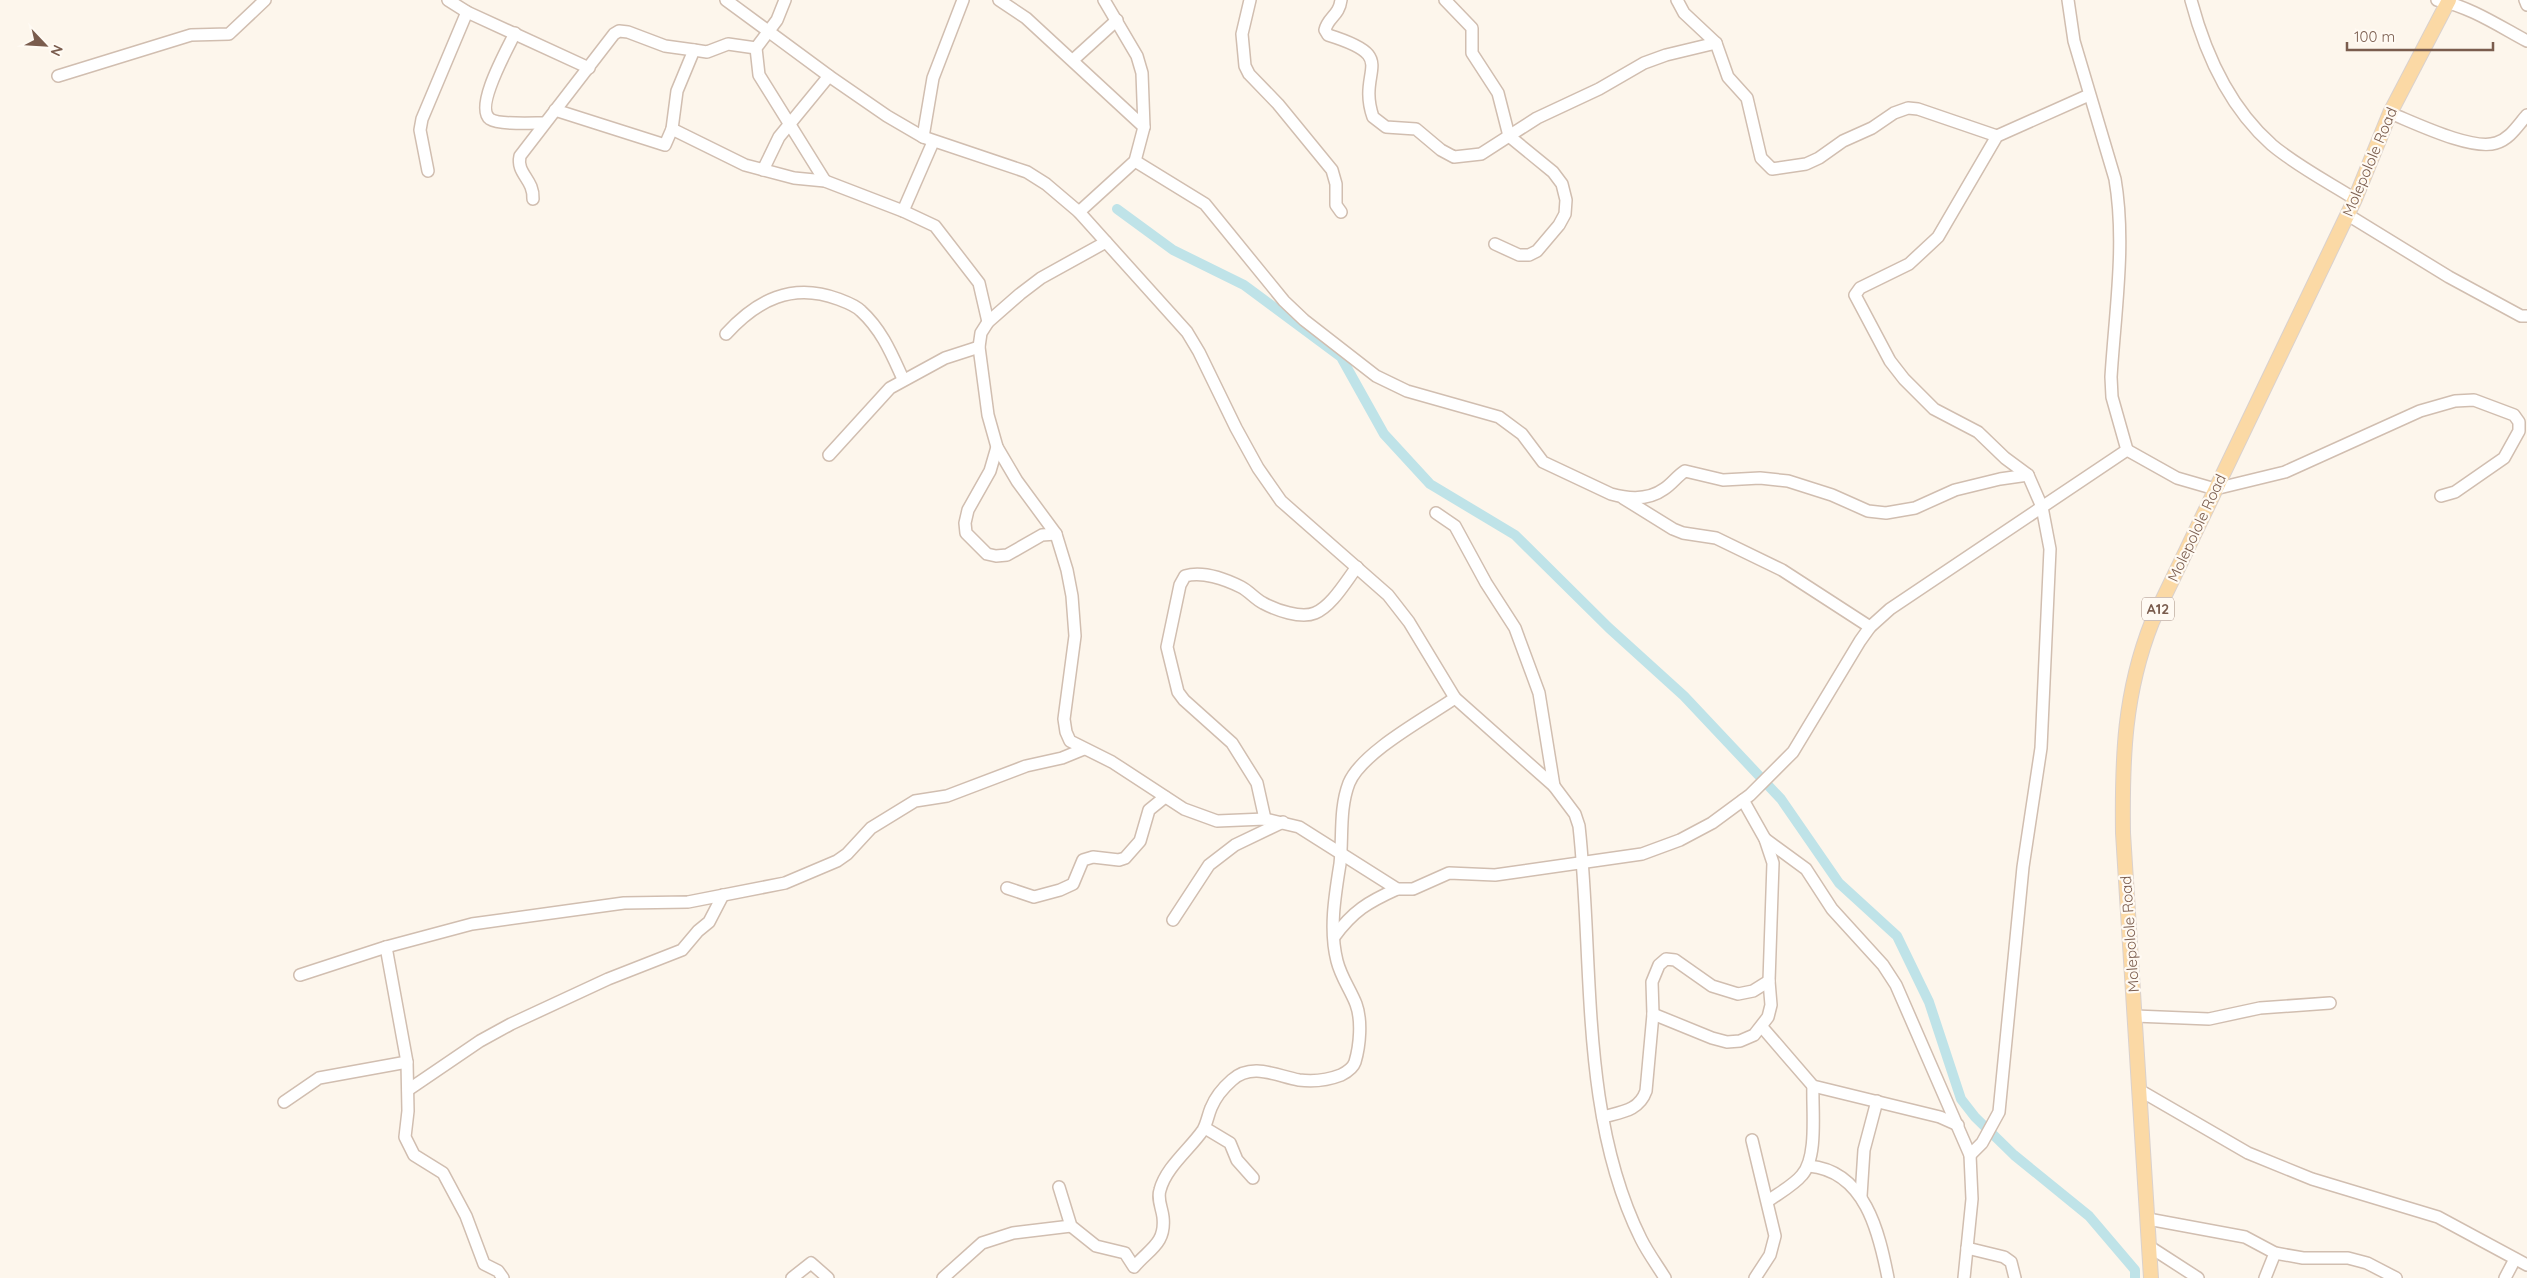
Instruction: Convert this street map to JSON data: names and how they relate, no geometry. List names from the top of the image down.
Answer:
{
  "streets": {
    "main road": ["Molepolole Road", "A12"]
  },
  "scale_bar": "100 m",
  "north": "bottom right"
}
